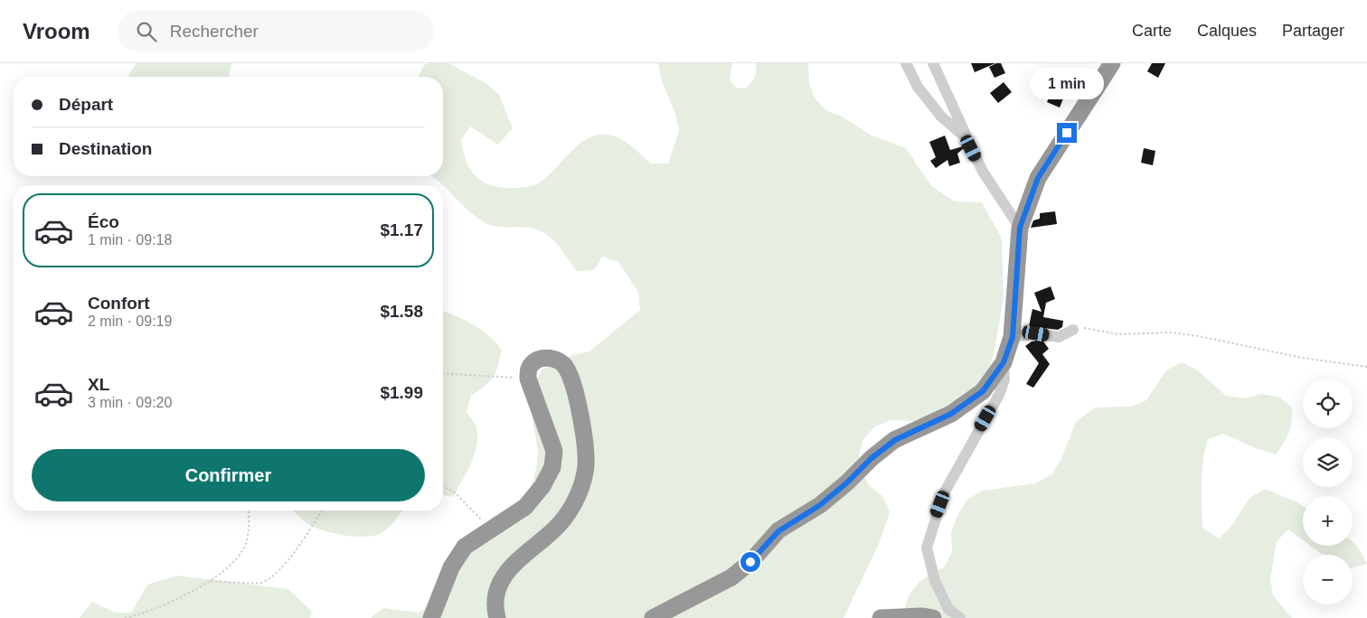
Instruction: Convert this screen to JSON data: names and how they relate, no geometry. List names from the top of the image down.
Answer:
{
  "page": {
    "header": "Vroom",
    "search": "Rechercher",
    "nav": ["Carte", "Calques", "Partager"],
    "bubble": "1 min",
    "banner": ["Départ", "Destination"],
    "list": [
      {
        "name": "Éco",
        "note": "1 min · 09:18",
        "value": "$1.17"
      },
      {
        "name": "Confort",
        "note": "2 min · 09:19",
        "value": "$1.58"
      },
      {
        "name": "XL",
        "note": "3 min · 09:20",
        "value": "$1.99"
      }
    ],
    "map_buttons": ["+", "−"],
    "buttons": "Confirmer"
  }
}
